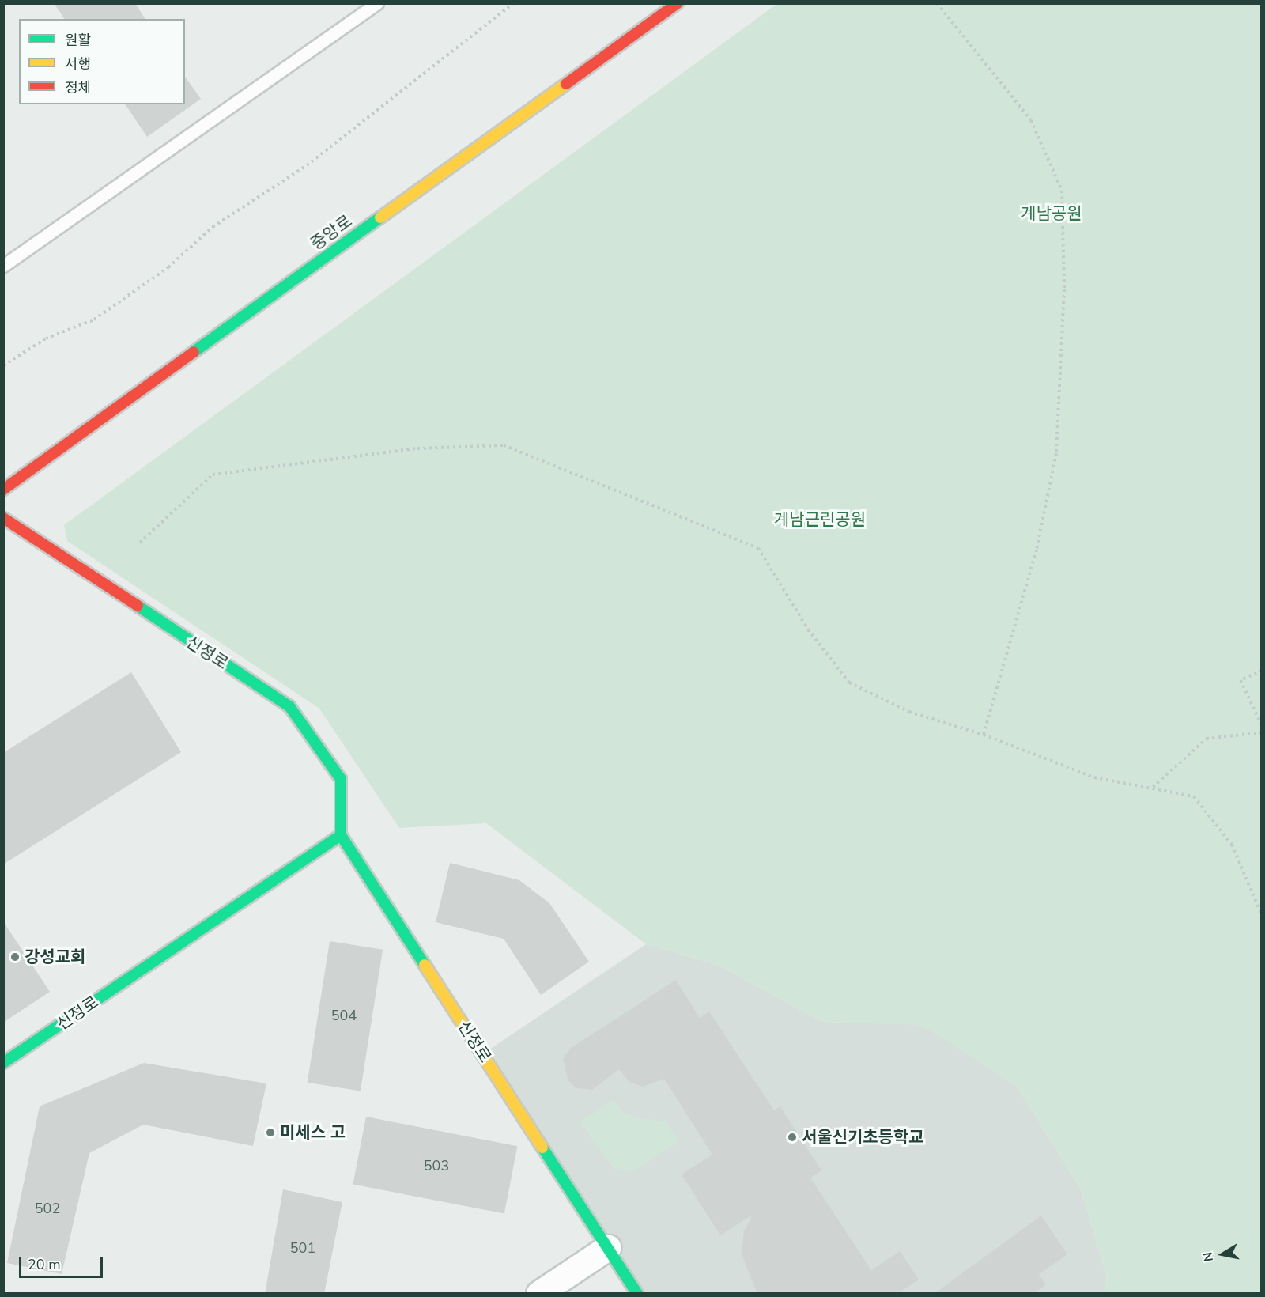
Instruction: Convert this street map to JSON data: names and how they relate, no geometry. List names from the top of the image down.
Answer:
{
  "streets": {
    "street": ["중앙로", "신정로"]
  },
  "parks": ["계남공원", "계남근린공원"],
  "places": ["강성교회", "미세스 고", "서울신기초등학교"],
  "house_numbers": [
    "504",
    "503",
    "502",
    "501"
  ],
  "legend": ["원활", "서행", "정체"],
  "scale_bar": "20 m",
  "north": "left"
}
